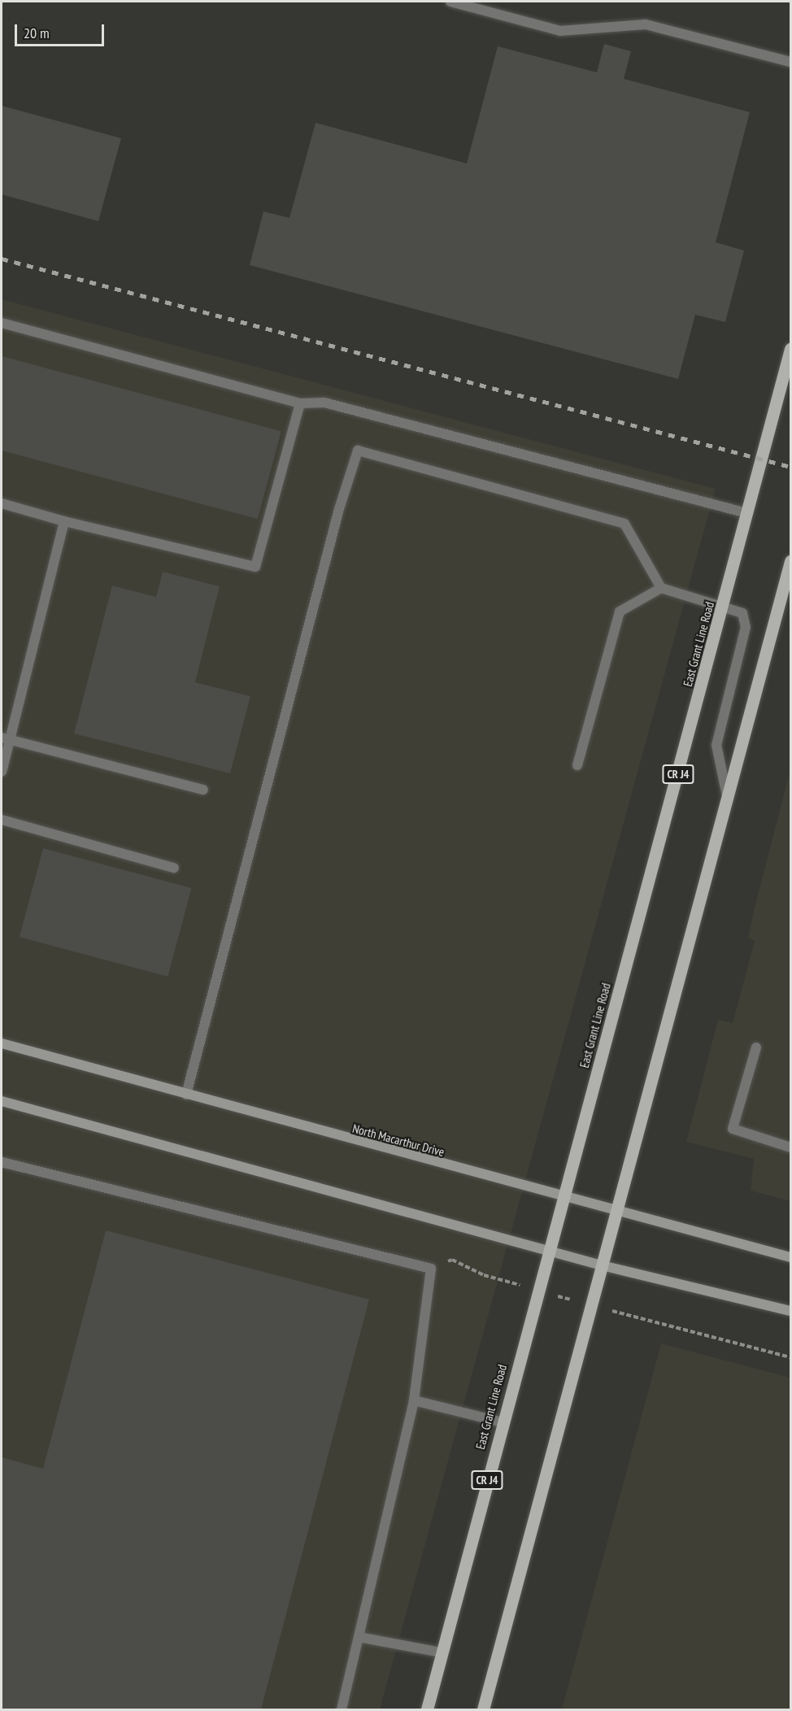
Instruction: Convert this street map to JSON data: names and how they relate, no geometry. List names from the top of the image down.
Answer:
{
  "streets": {
    "main road": ["East Grant Line Road", "CR J4", "North Macarthur Drive"]
  },
  "crossings": [
    ["East Grant Line Road", "North Macarthur Drive"]
  ],
  "scale_bar": "20 m"
}
